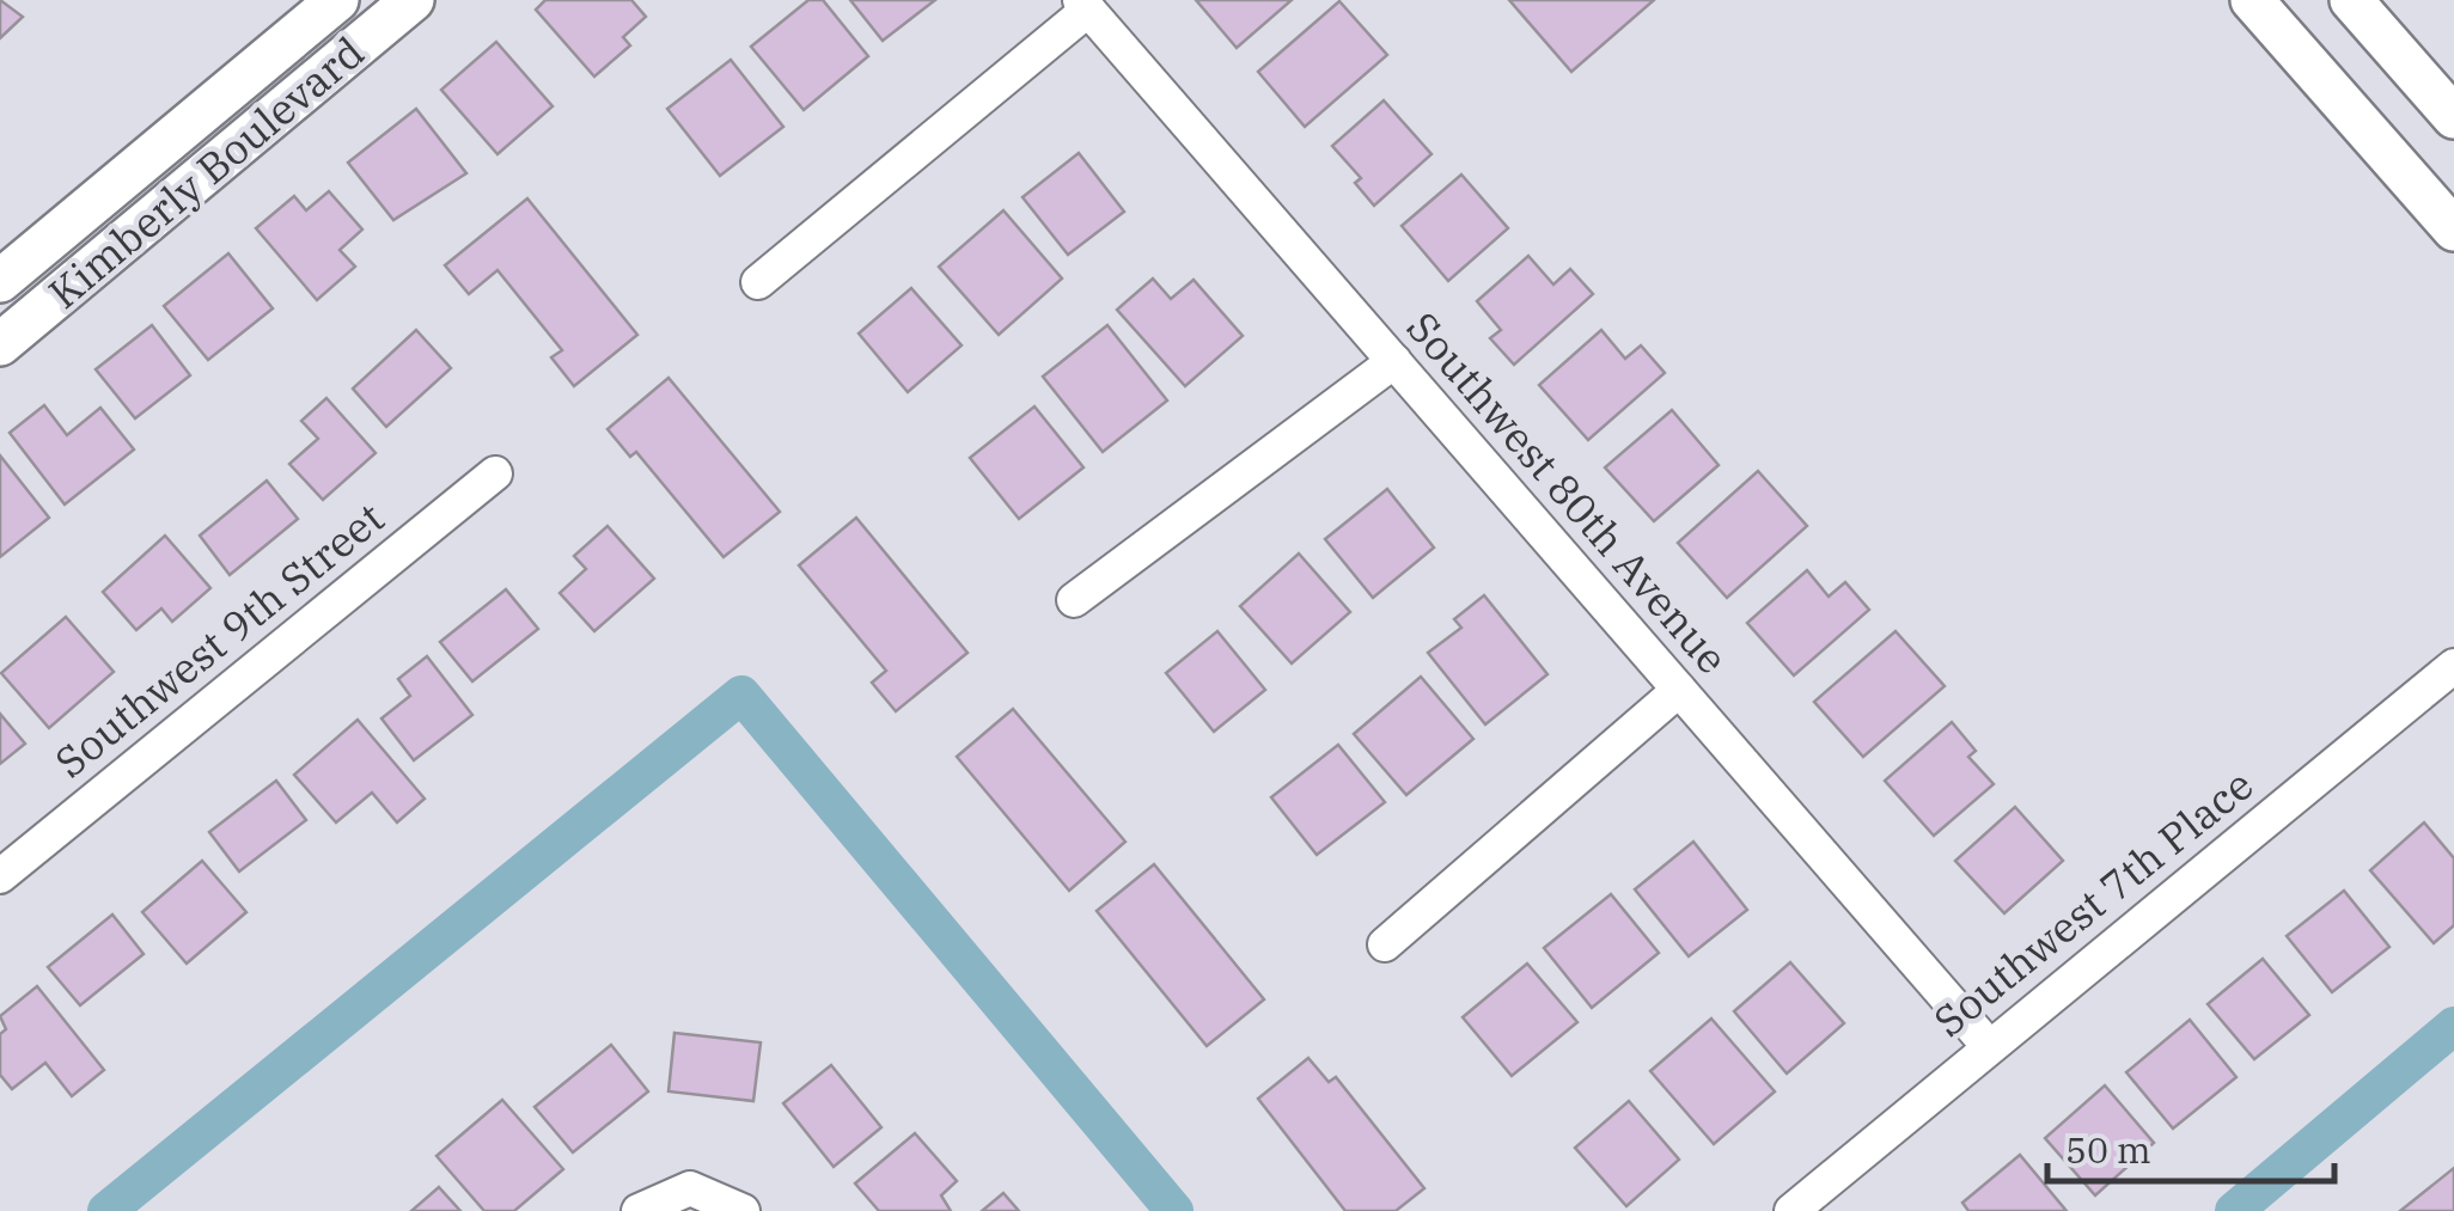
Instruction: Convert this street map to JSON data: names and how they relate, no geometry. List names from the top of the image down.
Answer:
{
  "streets": {
    "street": [
      "Kimberly Boulevard",
      "Southwest 80th Avenue",
      "Southwest 9th Street",
      "Southwest 7th Place"
    ]
  },
  "crossings": [
    ["Southwest 80th Avenue", "Southwest 7th Place"]
  ],
  "scale_bar": "50 m"
}
